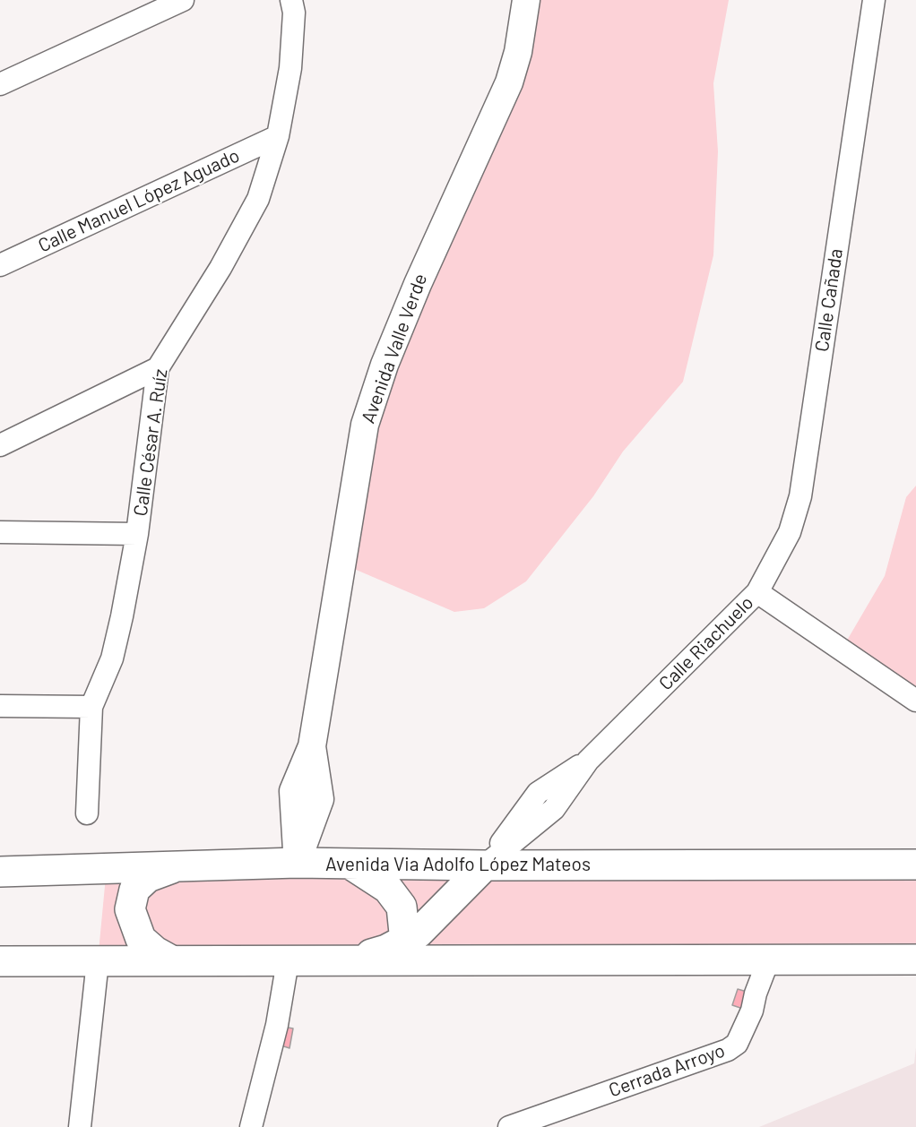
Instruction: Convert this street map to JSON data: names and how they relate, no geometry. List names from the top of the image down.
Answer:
{
  "streets": {
    "main road": ["Avenida Via Adolfo López Mateos"],
    "street": [
      "Calle Manuel López Aguado",
      "Calle Cañada",
      "Avenida Valle Verde",
      "Calle César A. Ruíz",
      "Calle Riachuelo",
      "Cerrada Arroyo"
    ]
  },
  "crossings": [
    ["Calle Manuel López Aguado", "Calle César A. Ruíz"],
    ["Calle Cañada", "Calle Riachuelo"],
    ["Avenida Valle Verde", "Avenida Via Adolfo López Mateos"],
    ["Calle Riachuelo", "Avenida Via Adolfo López Mateos"]
  ]
}
